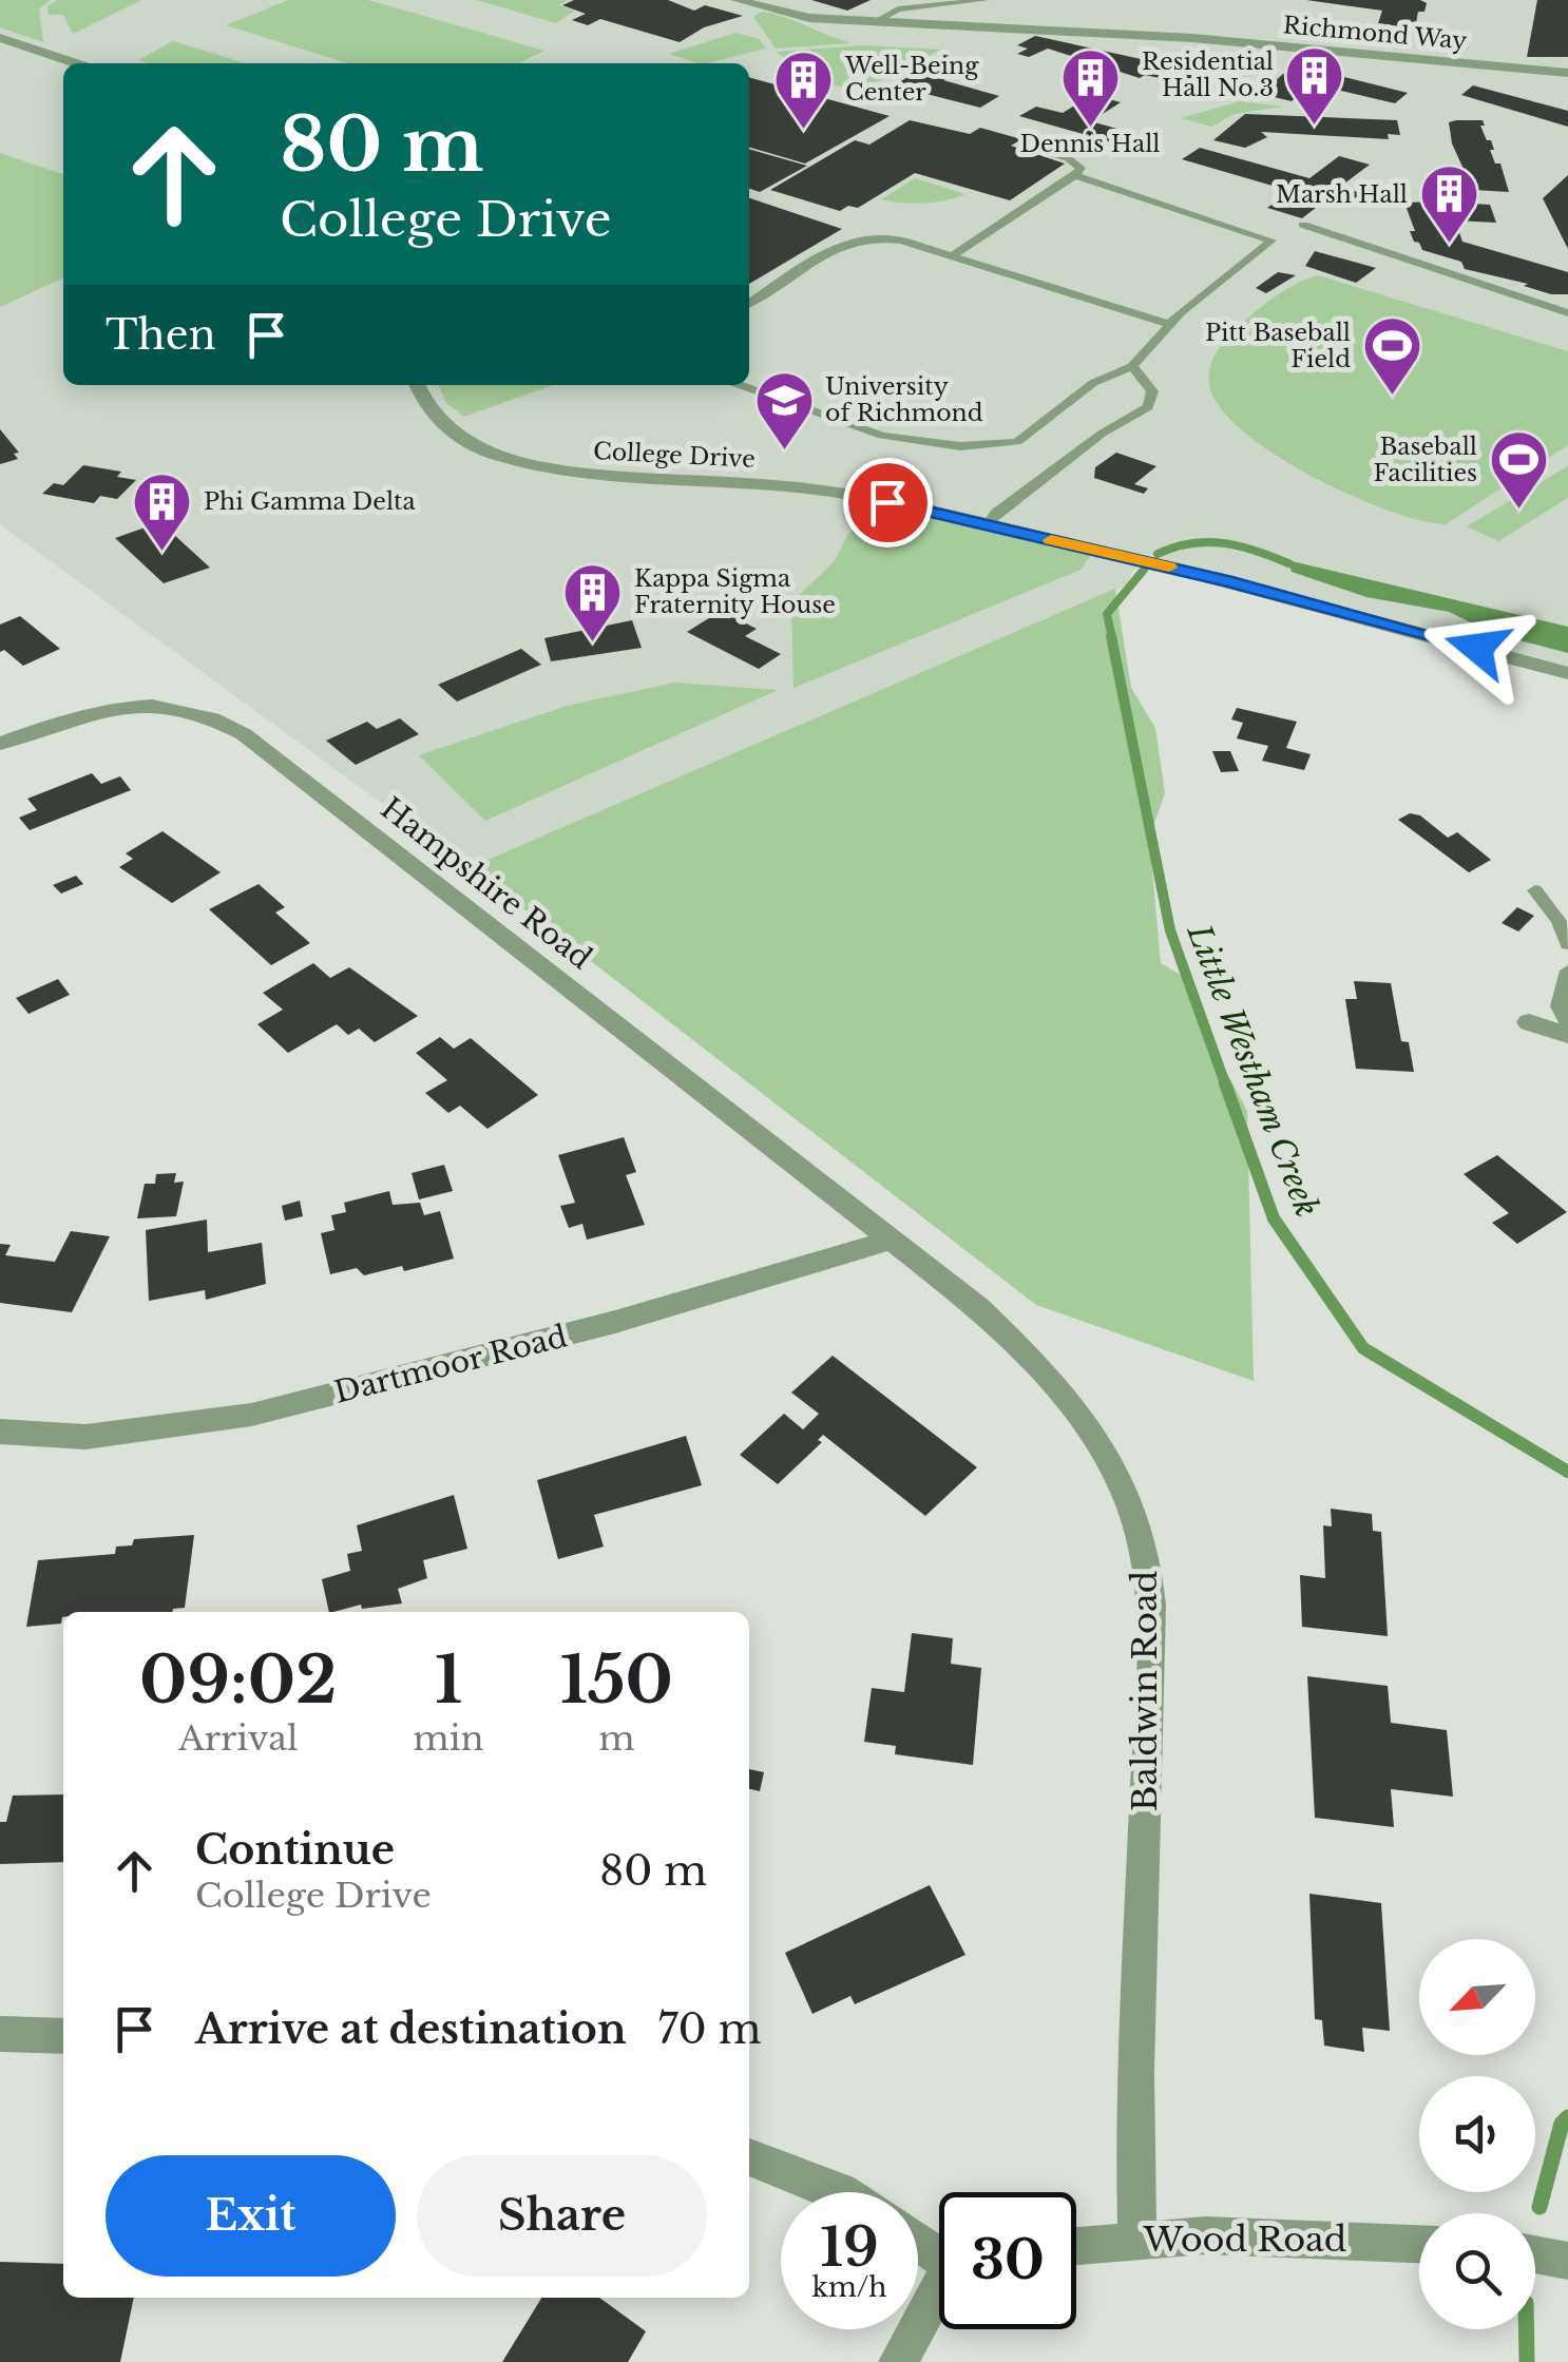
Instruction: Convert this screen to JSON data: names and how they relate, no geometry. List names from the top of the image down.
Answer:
{
  "streets": {
    "street": [
      "Richmond Way",
      "College Drive",
      "Hampshire Road",
      "Dartmoor Road",
      "Baldwin Road",
      "Wood Road"
    ]
  },
  "crossings": [
    ["Hampshire Road", "Dartmoor Road"],
    ["Hampshire Road", "Baldwin Road"],
    ["Dartmoor Road", "Baldwin Road"],
    ["Baldwin Road", "Wood Road"]
  ],
  "water": ["Little Westham Creek"],
  "places": {
    "building": [
      "Residential Hall No.3",
      "Dennis Hall",
      "Well-Being Center",
      "Marsh Hall",
      "Phi Gamma Delta",
      "Kappa Sigma Fraternity House"
    ],
    "sports": ["Pitt Baseball Field", "Baseball Facilities"],
    "school or university": ["University of Richmond"]
  },
  "north": "bottom left",
  "page": {
    "turn": ["80 m", "College Drive"],
    "then": "Then",
    "eta": [
      "09:02",
      "Arrival",
      "1",
      "min",
      "150",
      "m"
    ],
    "list": [
      {
        "name": "Continue",
        "note": "College Drive",
        "value": "80 m"
      },
      {
        "name": "Arrive at destination",
        "value": "70 m"
      }
    ],
    "buttons": ["Exit", "Share"],
    "speed": "19 km/h",
    "limit": "30"
  }
}
